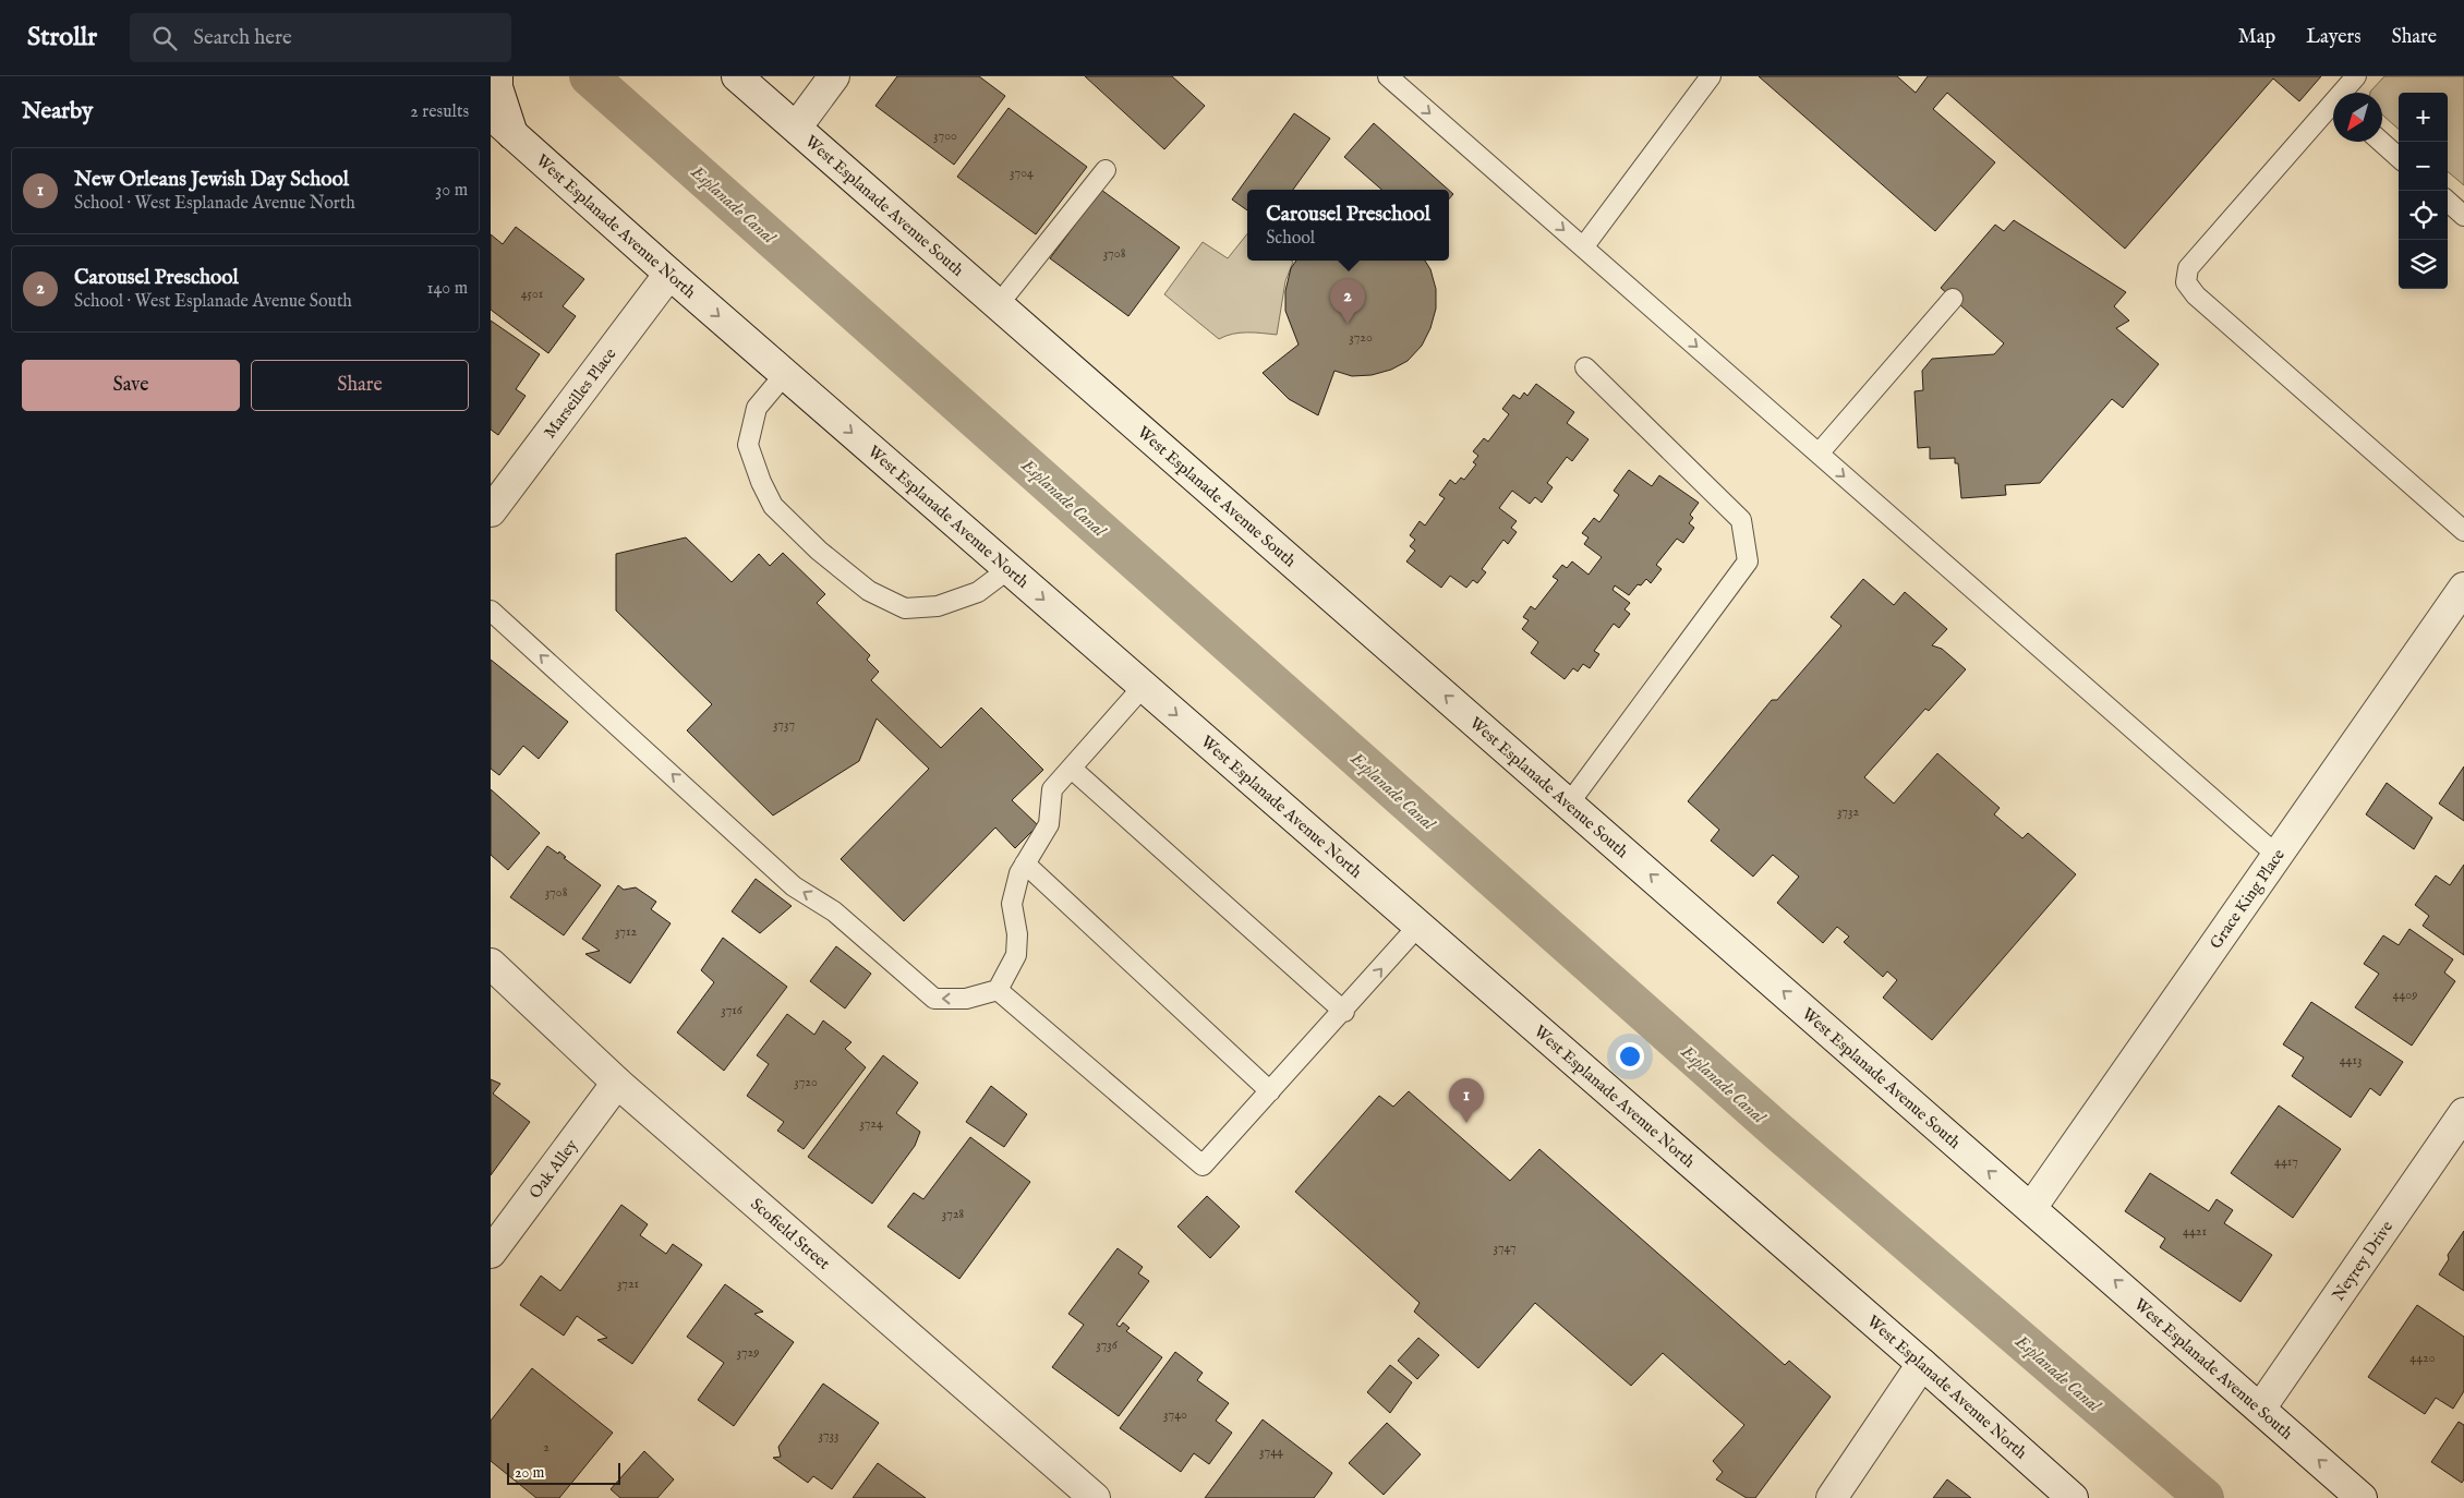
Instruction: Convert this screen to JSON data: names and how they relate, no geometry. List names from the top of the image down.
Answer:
{
  "streets": {
    "main road": [
      "West Esplanade Avenue South",
      "West Esplanade Avenue North",
      "Marseilles Place",
      "Grace King Place",
      "Oak Alley",
      "Scofield Street",
      "Neyrey Drive"
    ]
  },
  "crossings": [
    ["West Esplanade Avenue South", "Grace King Place"],
    ["West Esplanade Avenue South", "Neyrey Drive"],
    ["West Esplanade Avenue North", "Marseilles Place"],
    ["Oak Alley", "Scofield Street"]
  ],
  "one_way": ["West Esplanade Avenue South", "West Esplanade Avenue North"],
  "water": ["Esplanade Canal"],
  "house_numbers": [
    "3700",
    "3704",
    "3708",
    "4501",
    "3720",
    "3737",
    "3732",
    "3708",
    "3712",
    "4409",
    "3716",
    "4413",
    "3720",
    "3724",
    "4417",
    "3728",
    "4421",
    "3747",
    "3721",
    "3736",
    "3729",
    "4420",
    "3740",
    "3733",
    "2",
    "3744"
  ],
  "scale_bar": "20 m",
  "north": "bottom left",
  "page": {
    "header": "Strollr",
    "search": "Search here",
    "nav": ["Map", "Layers", "Share"],
    "heading": ["Nearby", "2 results"],
    "map_buttons": ["+", "−"],
    "list": [
      {
        "mark": "1",
        "name": "New Orleans Jewish Day School",
        "note": "School · West Esplanade Avenue North",
        "value": "30 m"
      },
      {
        "mark": "2",
        "name": "Carousel Preschool",
        "note": "School · West Esplanade Avenue South",
        "value": "140 m"
      }
    ],
    "popup": ["Carousel Preschool", "School"],
    "pins": ["2", "1"],
    "buttons": ["Save", "Share"],
    "scale": "20 m"
  }
}
